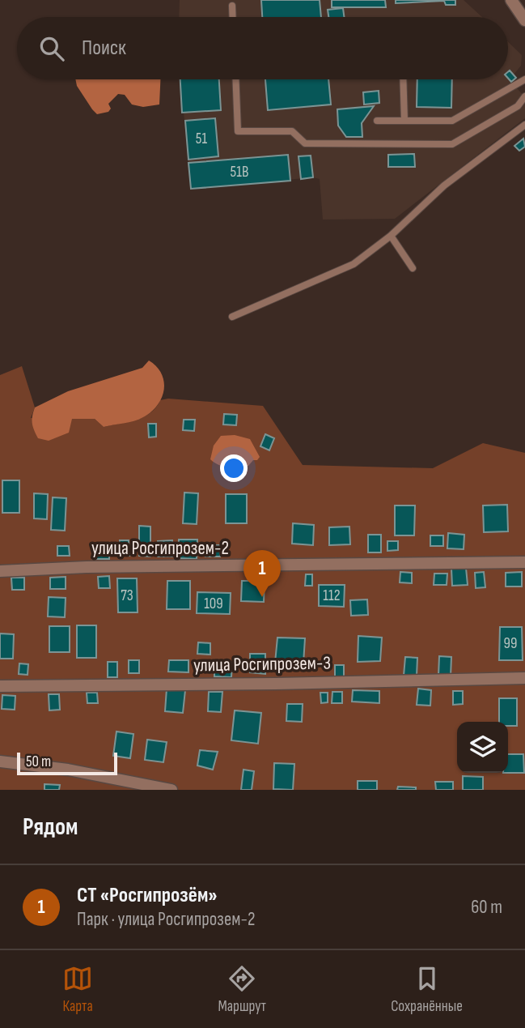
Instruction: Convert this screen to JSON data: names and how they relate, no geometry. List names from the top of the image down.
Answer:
{
  "streets": {
    "street": ["улица Росгипрозем-2", "улица Росгипрозем-3"]
  },
  "house_numbers": [
    "51",
    "51В",
    "73",
    "112",
    "109",
    "99"
  ],
  "scale_bar": "50 m",
  "page": {
    "search": "Поиск",
    "pins": "1",
    "scale": "50 m",
    "heading": "Рядом",
    "list": [
      {
        "mark": "1",
        "name": "СТ «Росгипрозём»",
        "note": "Парк · улица Росгипрозем-2",
        "value": "60 m"
      }
    ],
    "nav": ["Карта", "Маршрут", "Сохранённые"]
  }
}
